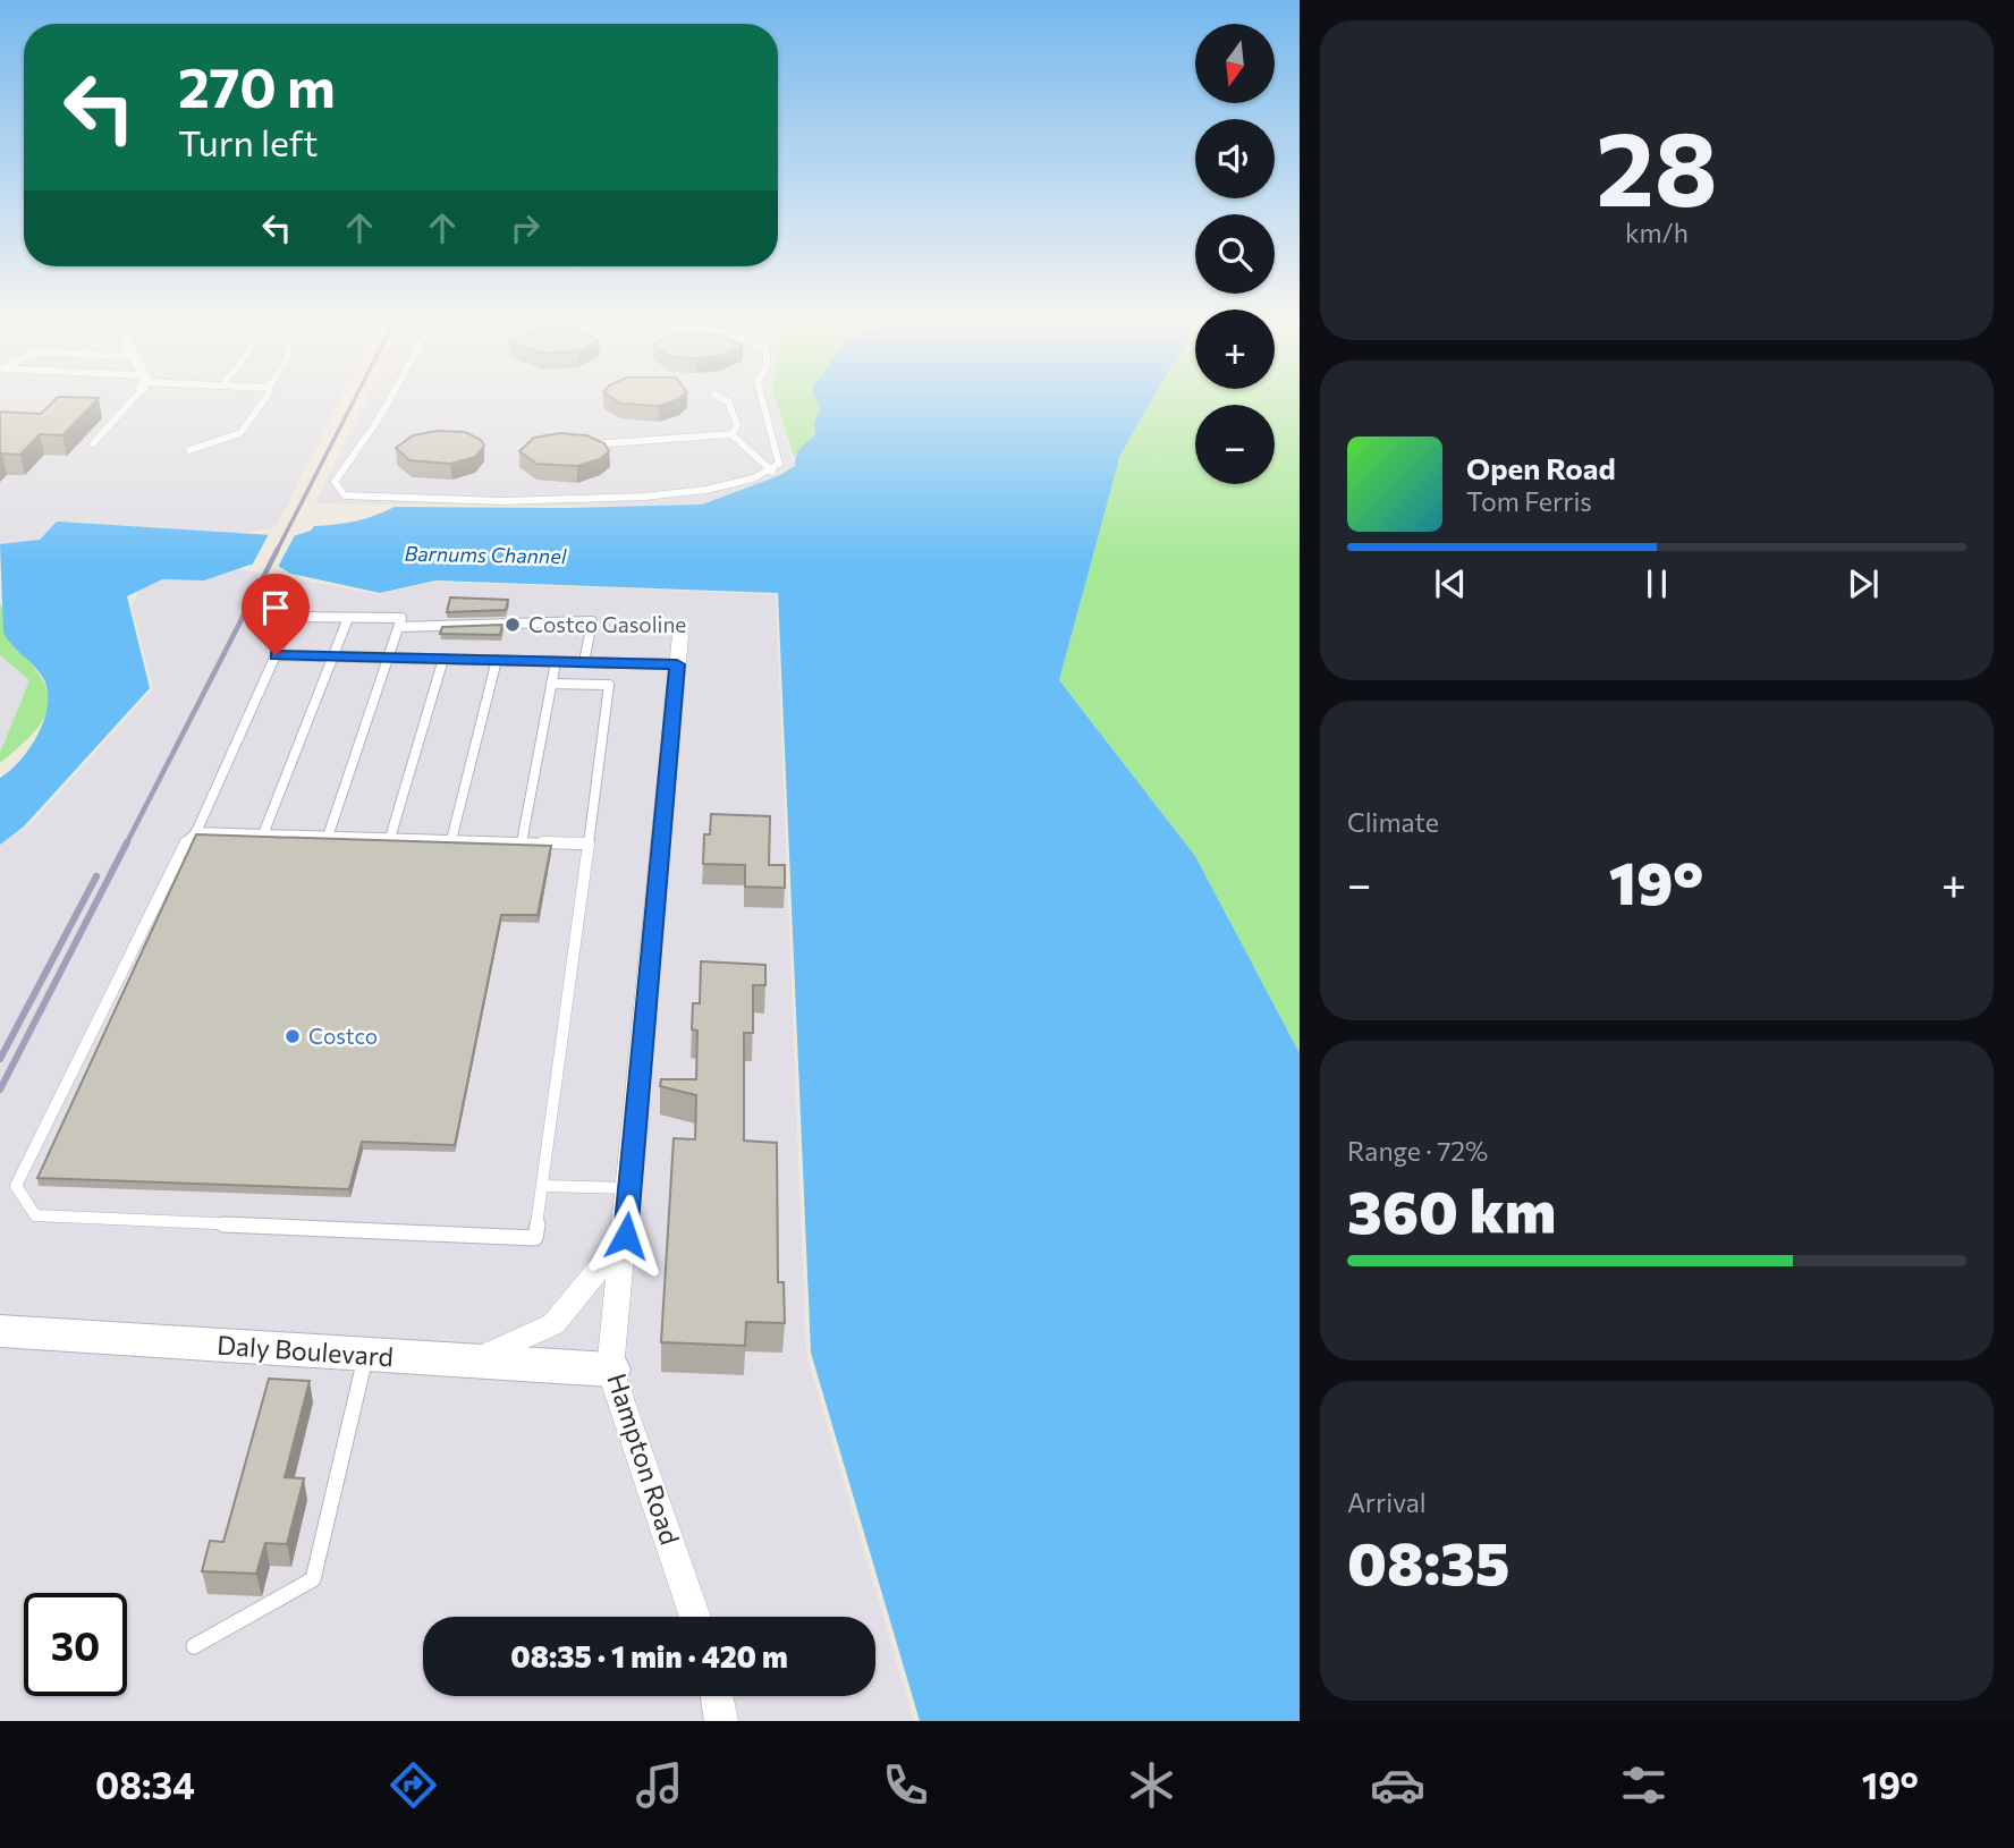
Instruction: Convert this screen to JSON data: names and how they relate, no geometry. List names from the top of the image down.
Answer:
{
  "streets": {
    "street": ["Daly Boulevard", "Hampton Road"]
  },
  "crossings": [
    ["Daly Boulevard", "Hampton Road"]
  ],
  "water": ["Barnums Channel"],
  "places": ["Costco Gasoline", "Costco"],
  "north": "bottom",
  "page": {
    "tile": [
      ["28", "km/h"],
      "Climate",
      ["Range · 72%", "360 km"],
      ["Arrival", "08:35"]
    ],
    "map_buttons": ["+", "−"],
    "turn": ["270 m", "Turn left"],
    "song": ["Open Road", "Tom Ferris"],
    "heat": ["−", "19°", "+"],
    "limit": "30",
    "trip": "08:35 · 1 min · 420 m",
    "tabs": ["08:34", "19°"]
  }
}
